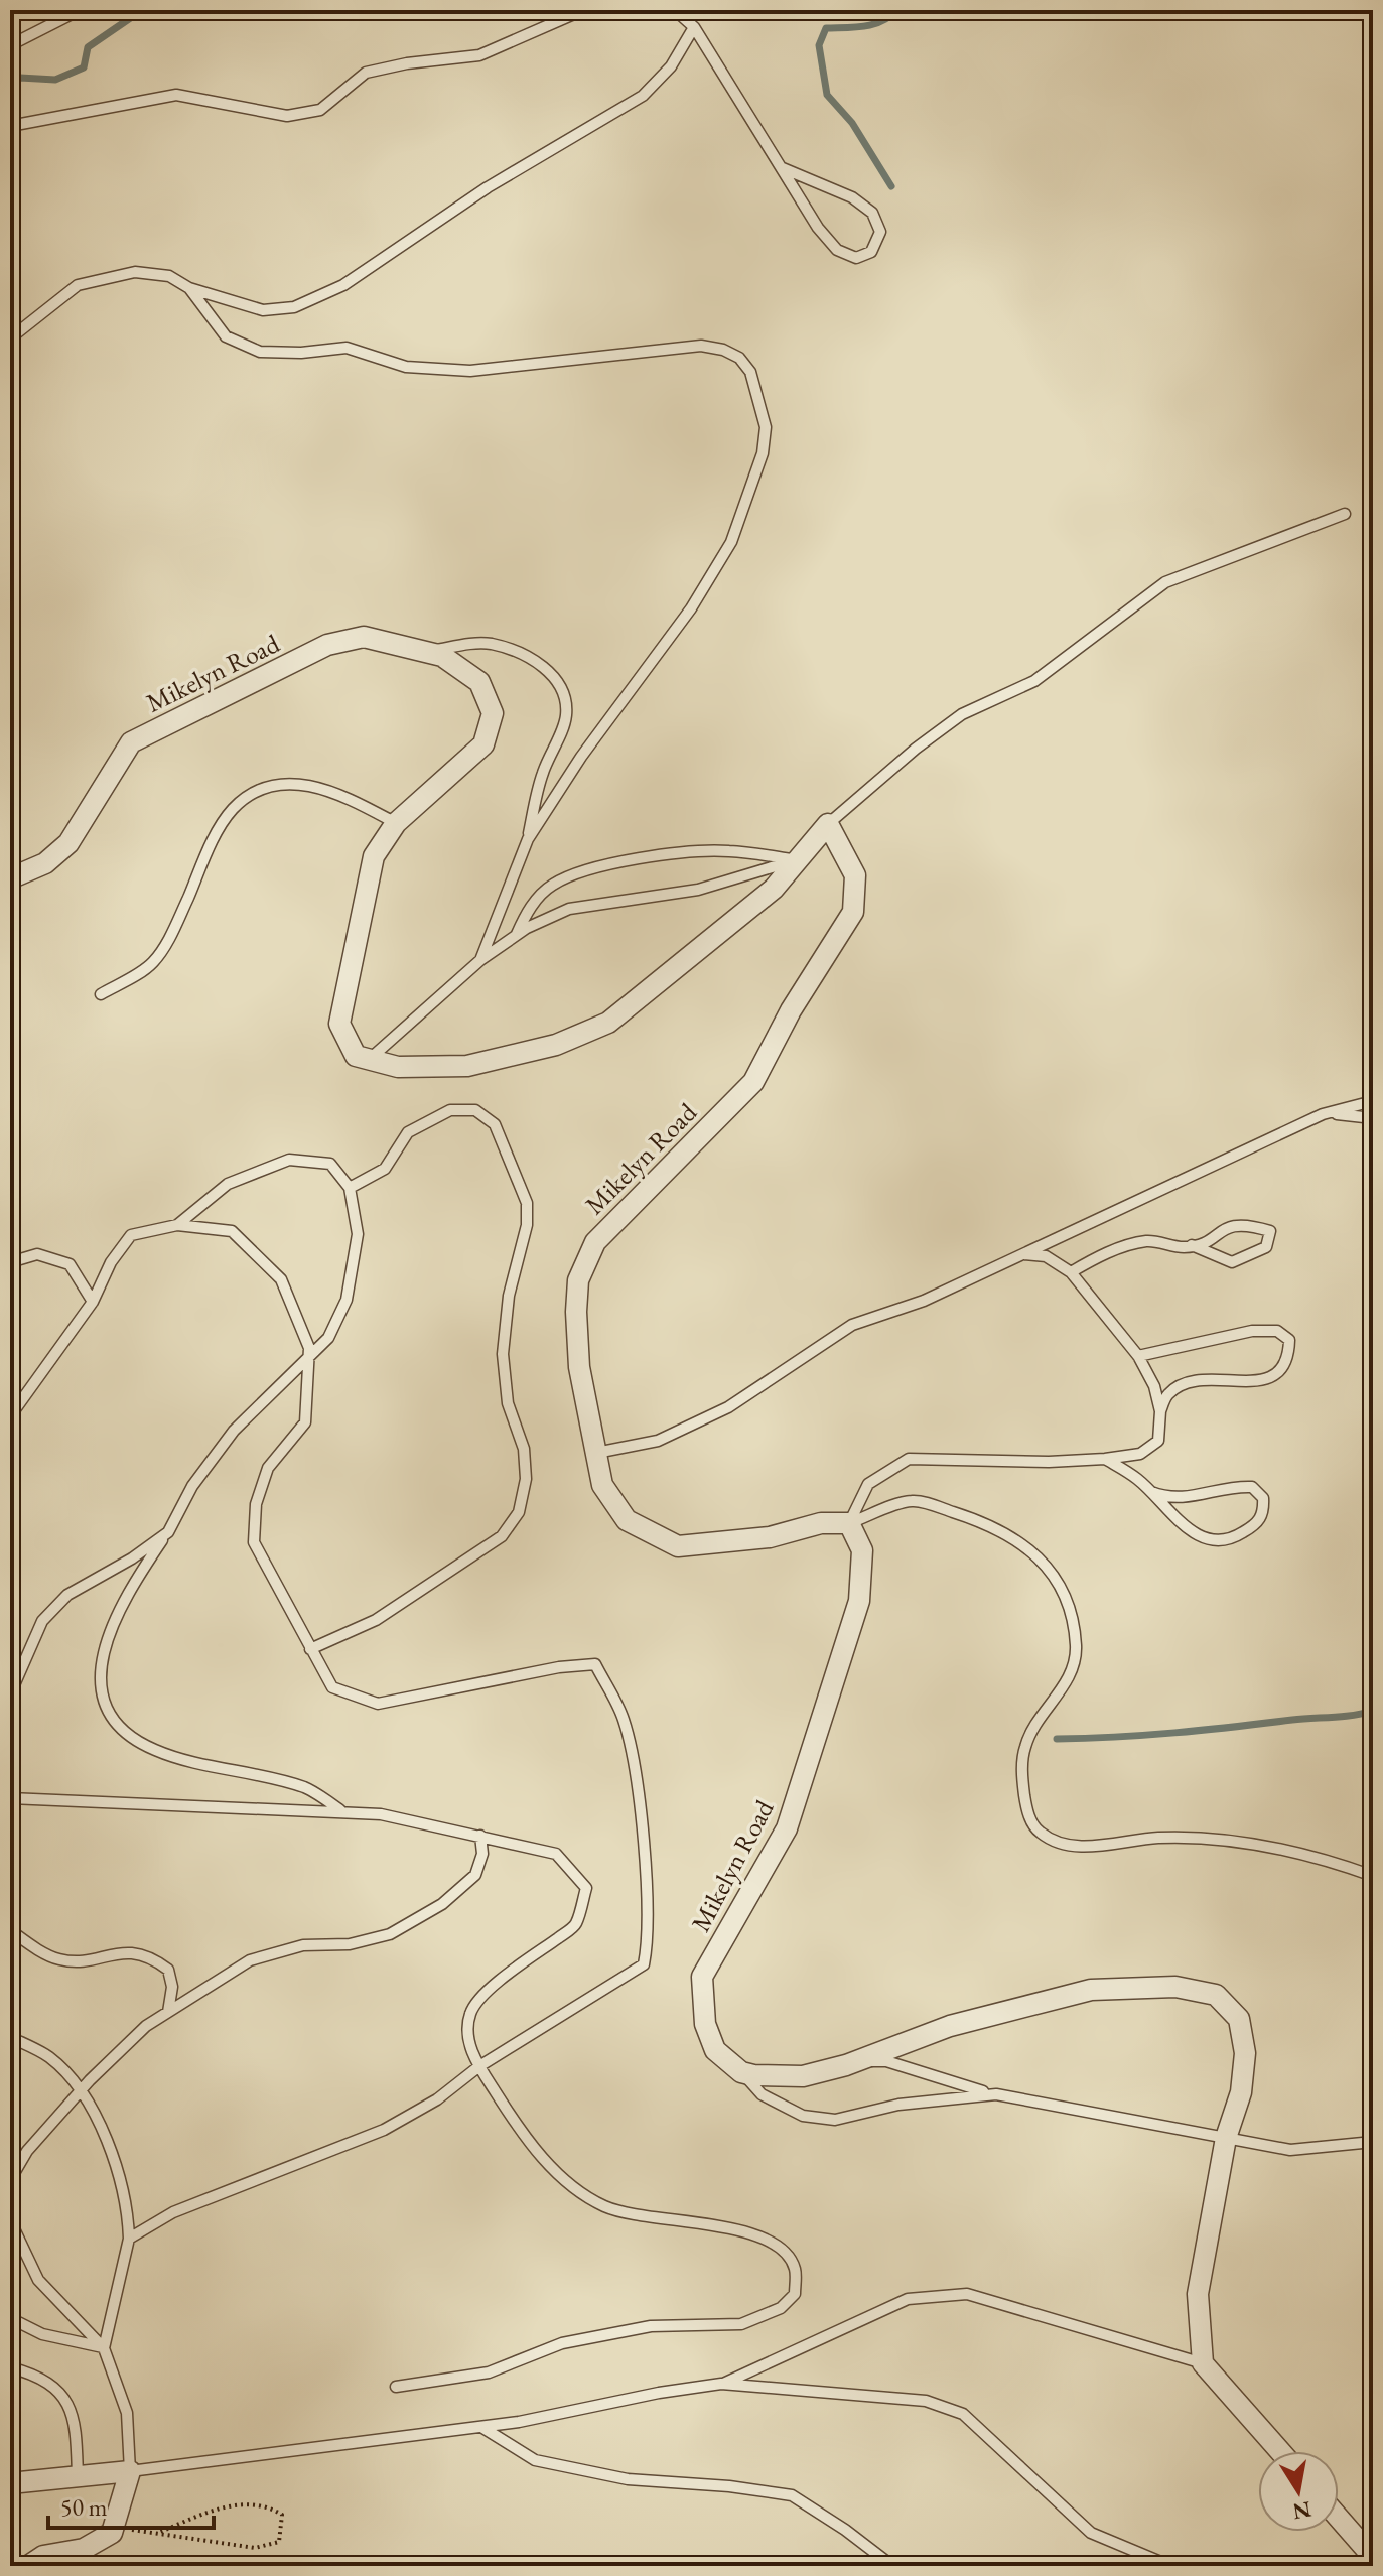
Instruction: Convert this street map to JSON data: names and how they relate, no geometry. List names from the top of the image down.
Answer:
{
  "streets": {
    "street": ["Mikelyn Road"]
  },
  "scale_bar": "50 m",
  "north": "bottom"
}
